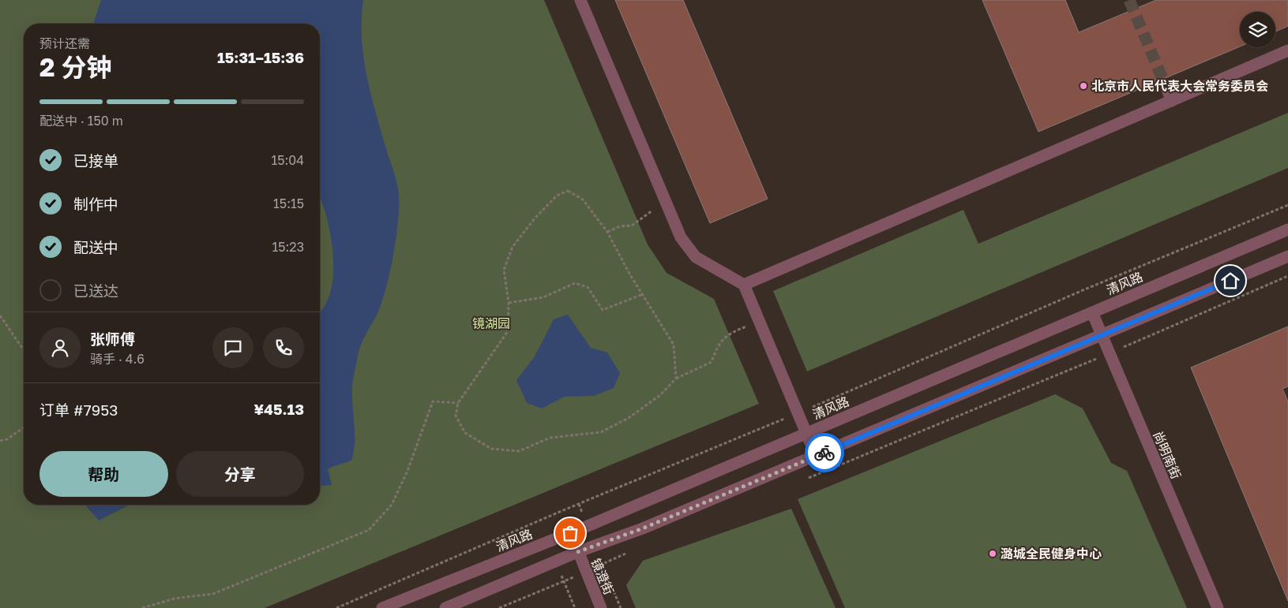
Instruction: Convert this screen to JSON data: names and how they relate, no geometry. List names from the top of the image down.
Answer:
{
  "streets": {
    "street": ["清风路", "尚明南街", "镜澄街"]
  },
  "crossings": [
    ["清风路", "尚明南街"],
    ["清风路", "镜澄街"]
  ],
  "parks": ["镜湖园"],
  "places": ["北京市人民代表大会常务委员会", "潞城全民健身中心"],
  "page": {
    "heading": ["2 分钟", "预计还需", "15:31–15:36"],
    "panel": [
      "张师傅",
      "骑手 · 4.6",
      "订单 #7953",
      "¥45.13"
    ],
    "bar": "配送中 · 150 m",
    "list": [
      ["已接单", "15:04"],
      ["制作中", "15:15"],
      ["配送中", "15:23"],
      "已送达"
    ],
    "buttons": ["帮助", "分享"]
  }
}
